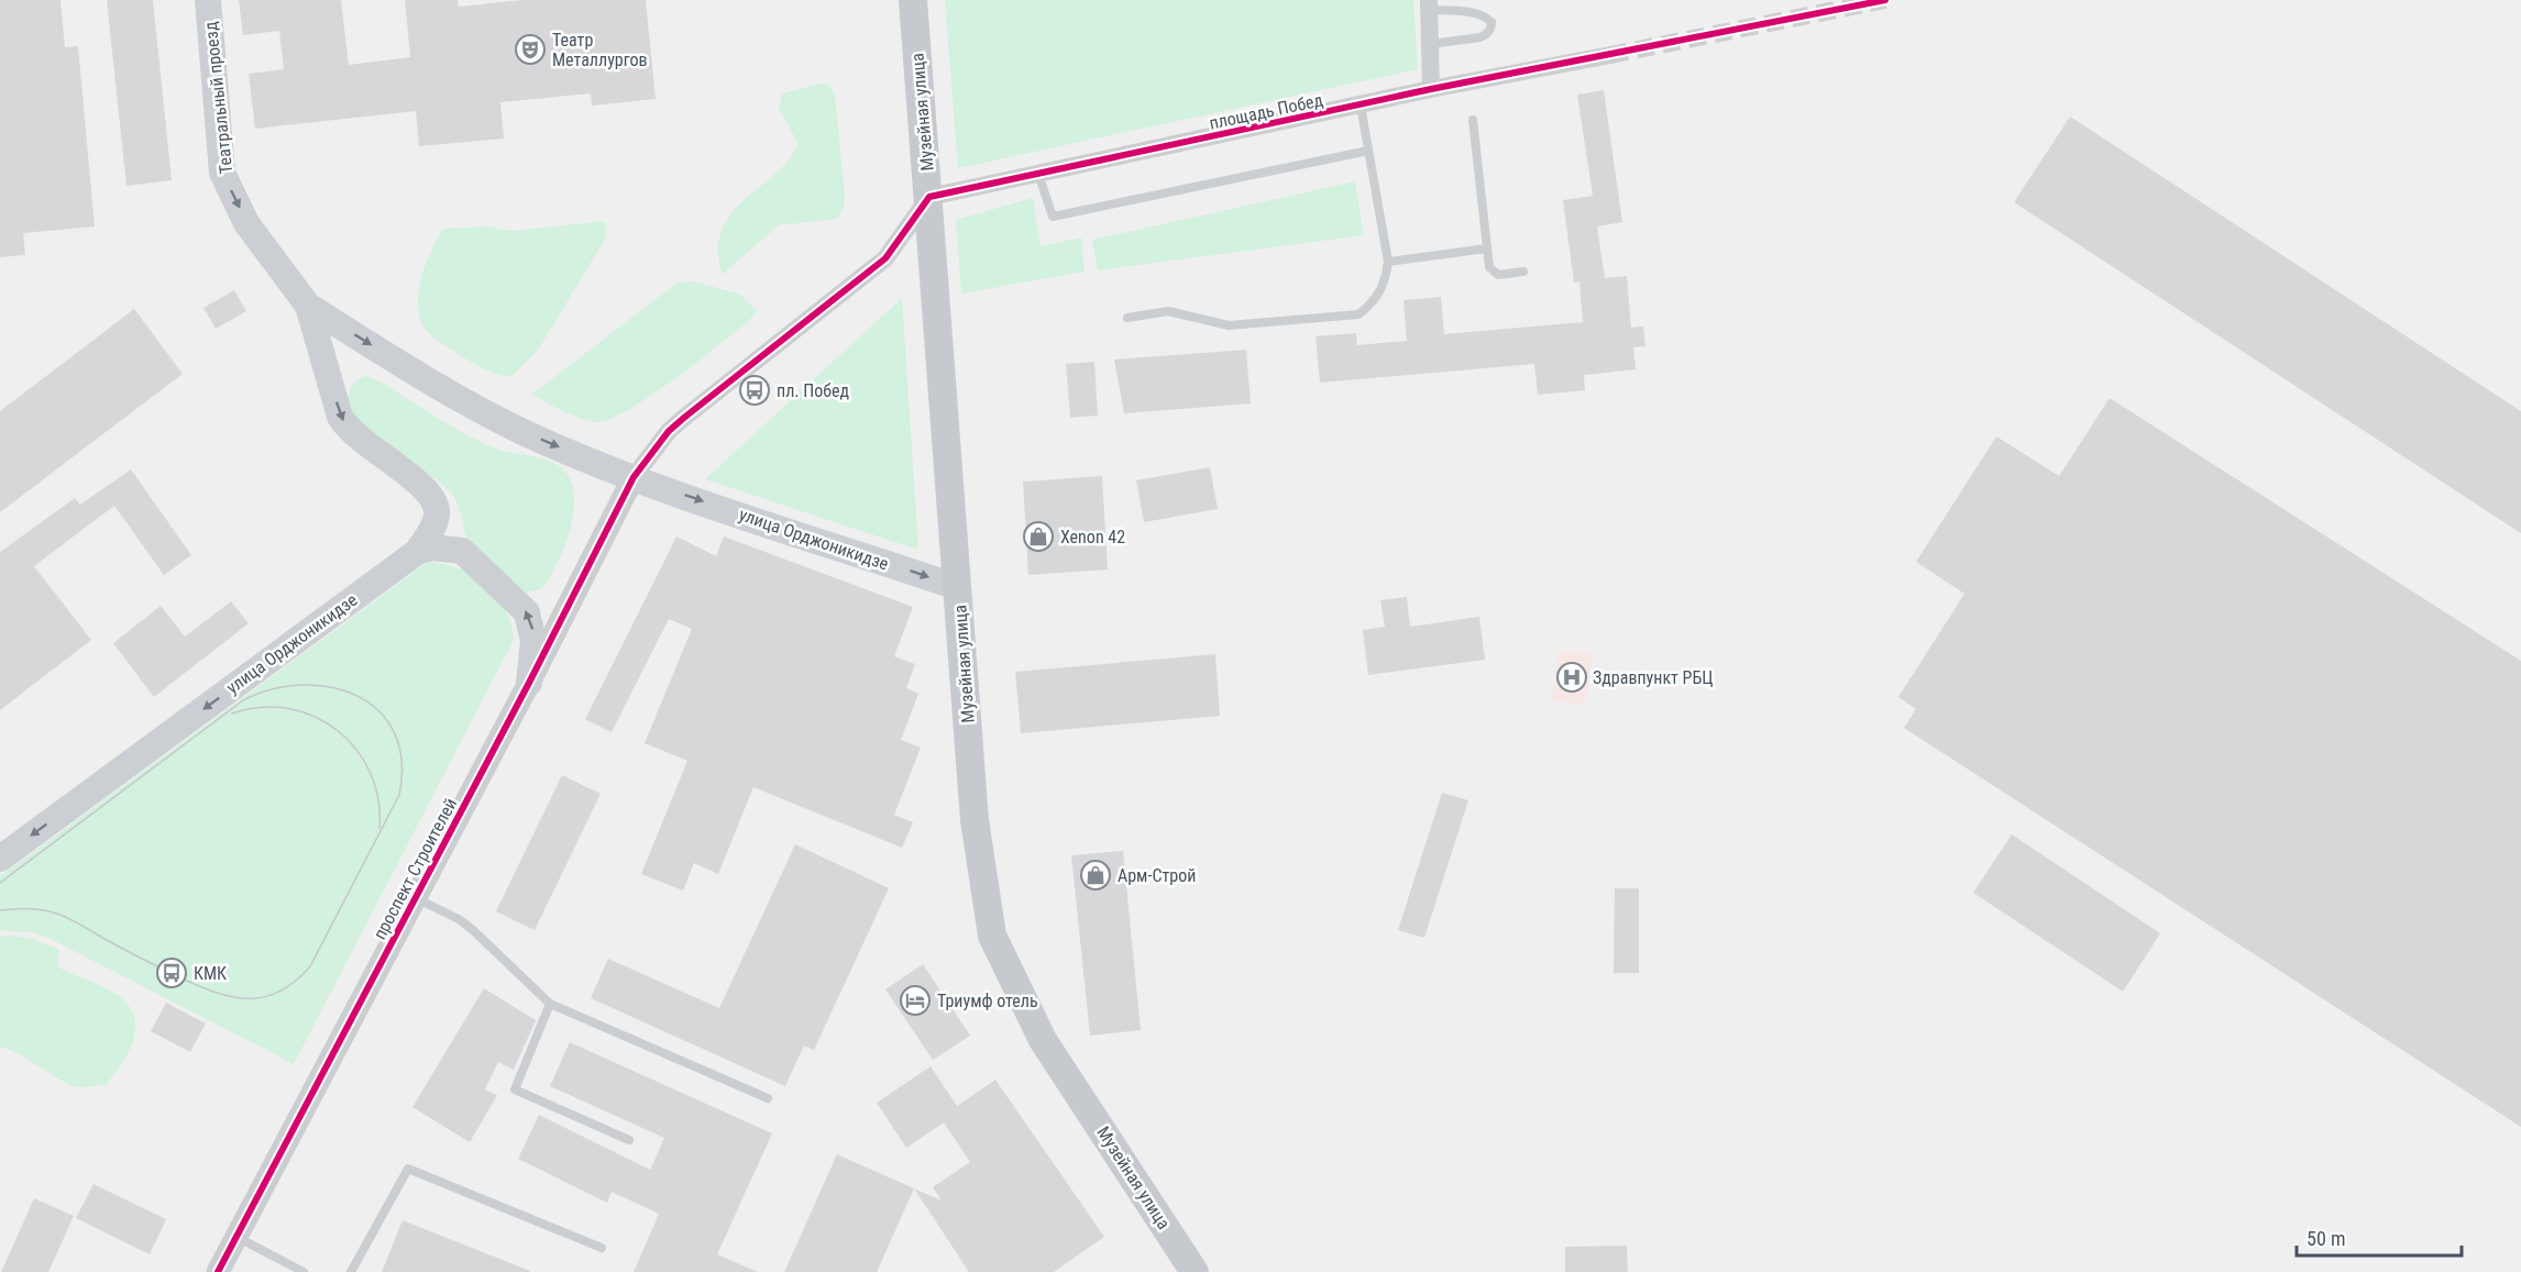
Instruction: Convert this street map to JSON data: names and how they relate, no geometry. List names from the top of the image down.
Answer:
{
  "streets": {
    "main road": ["Театральный проезд", "Музейная улица", "улица Орджоникидзе"],
    "street": ["площадь Побед", "проспект Строителей"]
  },
  "crossings": [
    ["Театральный проезд", "улица Орджоникидзе"],
    ["площадь Побед", "Музейная улица"],
    ["Музейная улица", "улица Орджоникидзе"],
    ["улица Орджоникидзе", "проспект Строителей"]
  ],
  "one_way": ["Театральный проезд"],
  "places": {
    "theatre": ["Театр Металлургов"],
    "bus stop": ["пл. Побед", "КМК"],
    "shop": ["Xenon 42", "Арм-Строй"],
    "hospital": ["Здравпункт РБЦ"],
    "hotel": ["Триумф отель"]
  },
  "scale_bar": "50 m"
}
